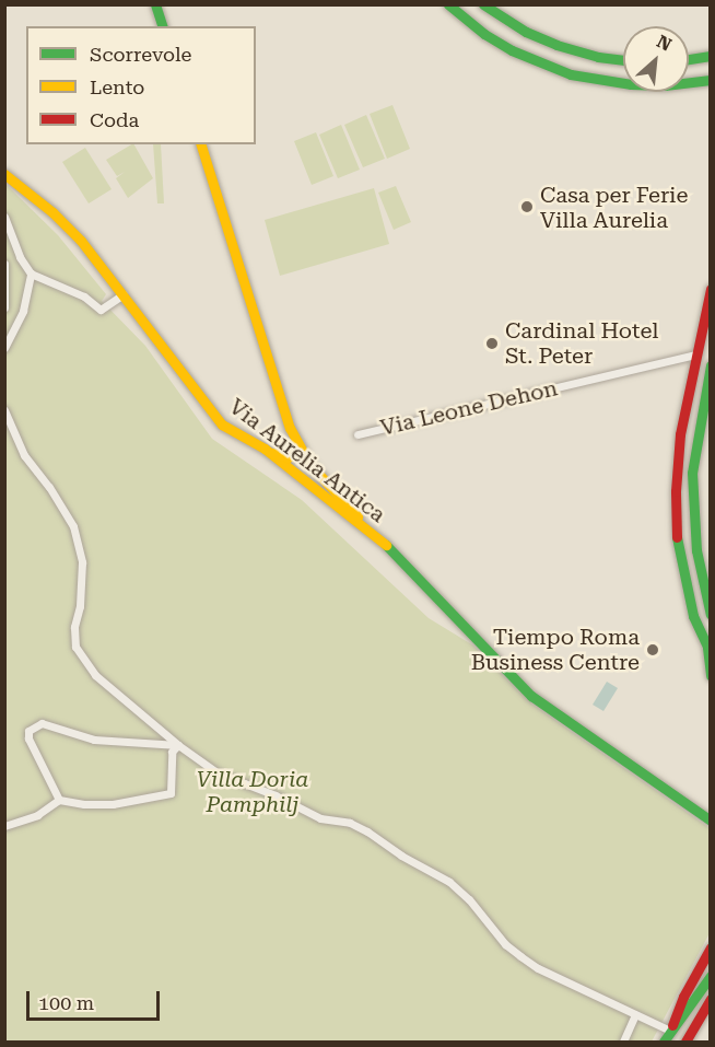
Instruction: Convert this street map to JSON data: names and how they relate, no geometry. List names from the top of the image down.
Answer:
{
  "streets": {
    "main road": ["Via Aurelia Antica"],
    "street": ["Via Leone Dehon"]
  },
  "parks": ["Villa Doria Pamphilj"],
  "places": ["Casa per Ferie Villa Aurelia", "Cardinal Hotel St. Peter", "Tiempo Roma Business Centre"],
  "legend": ["Scorrevole", "Lento", "Coda"],
  "scale_bar": "100 m",
  "north": "top right"
}
